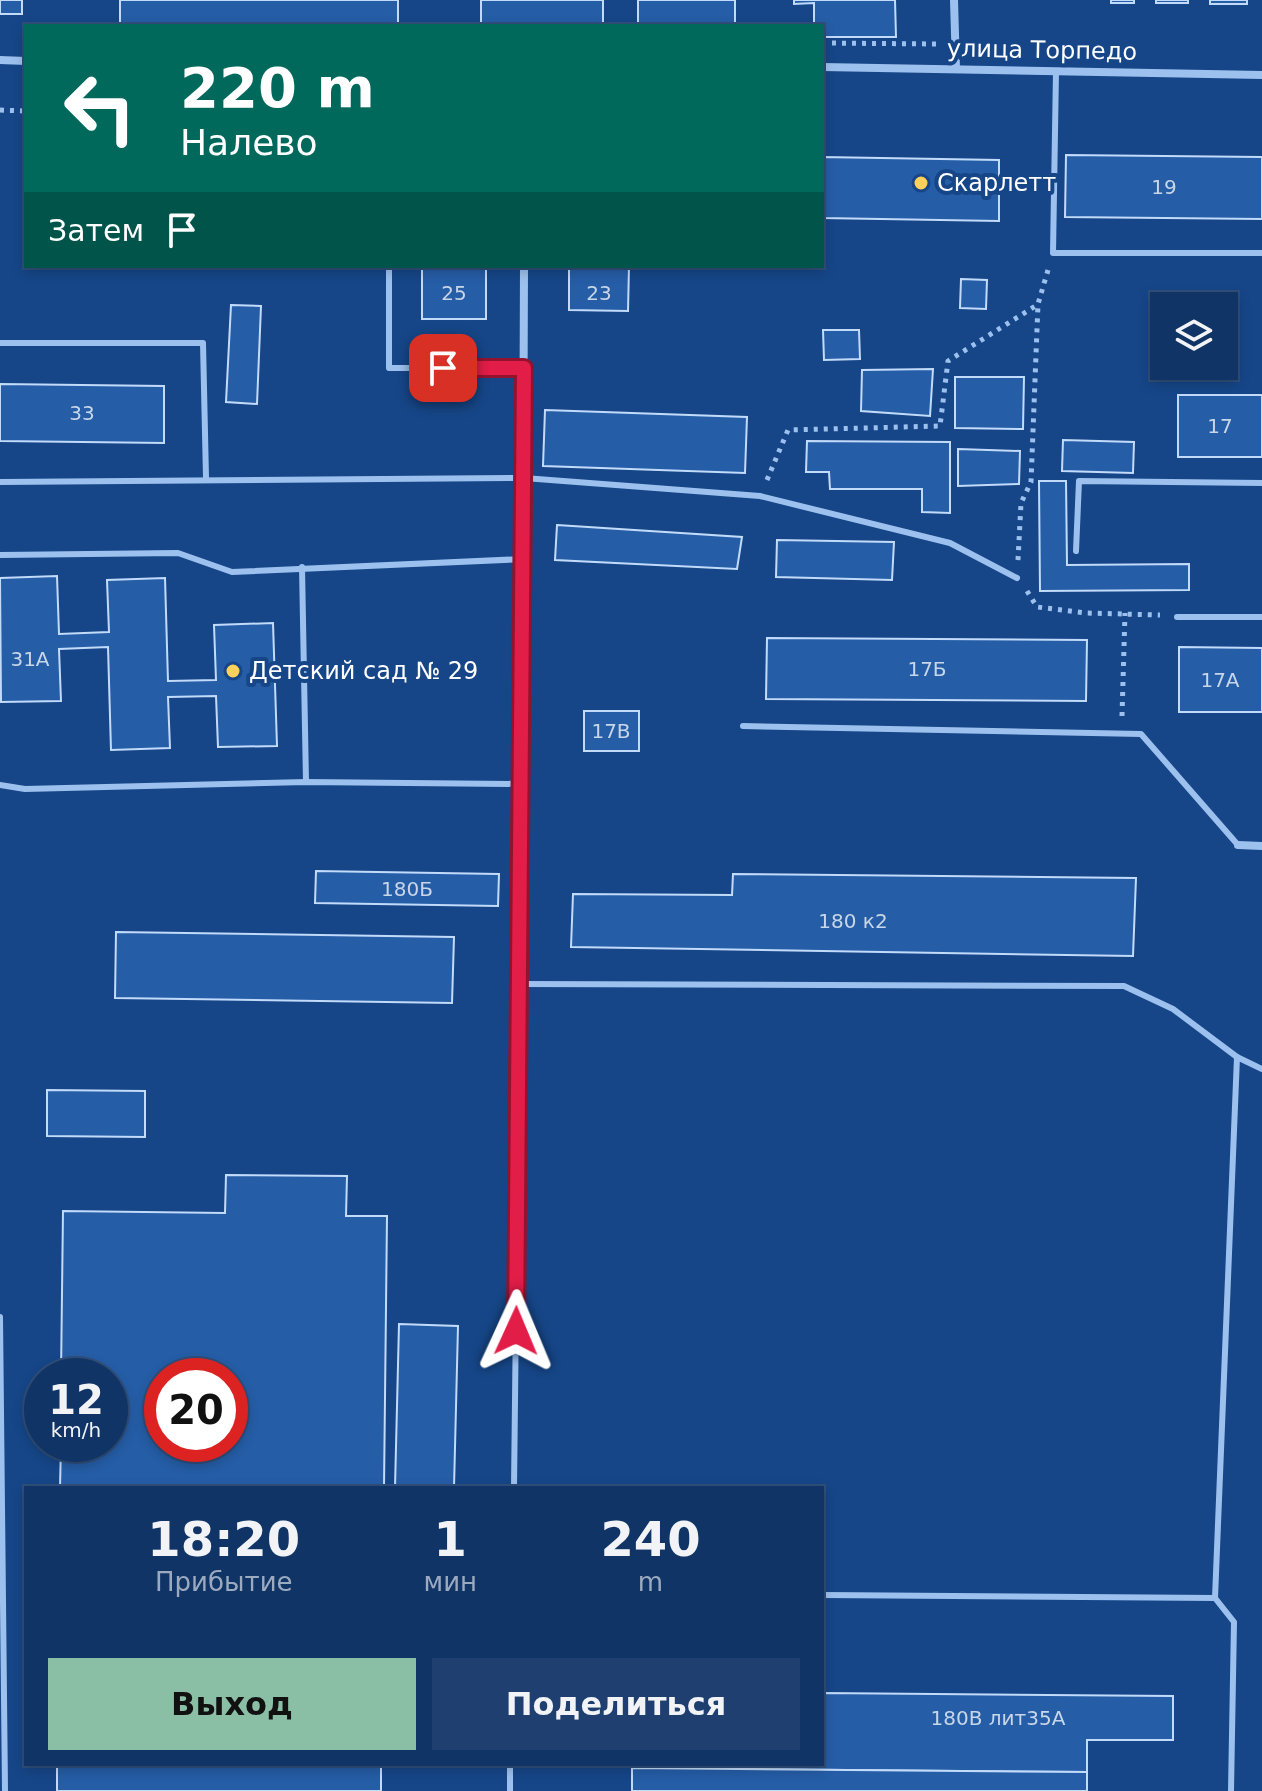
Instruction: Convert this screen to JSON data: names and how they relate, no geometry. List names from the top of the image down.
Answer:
{
  "streets": {
    "street": ["улица Торпедо"]
  },
  "places": ["Скарлетт", "Детский сад № 29"],
  "house_numbers": [
    "19",
    "25",
    "23",
    "33",
    "17",
    "31А",
    "17Б",
    "17А",
    "17В",
    "180Б",
    "180 к2",
    "180В лит35А"
  ],
  "page": {
    "turn": ["220 m", "Налево"],
    "then": "Затем",
    "speed": "12 km/h",
    "limit": "20",
    "eta": [
      "18:20",
      "Прибытие",
      "1",
      "мин",
      "240",
      "m"
    ],
    "buttons": ["Выход", "Поделиться"]
  }
}
